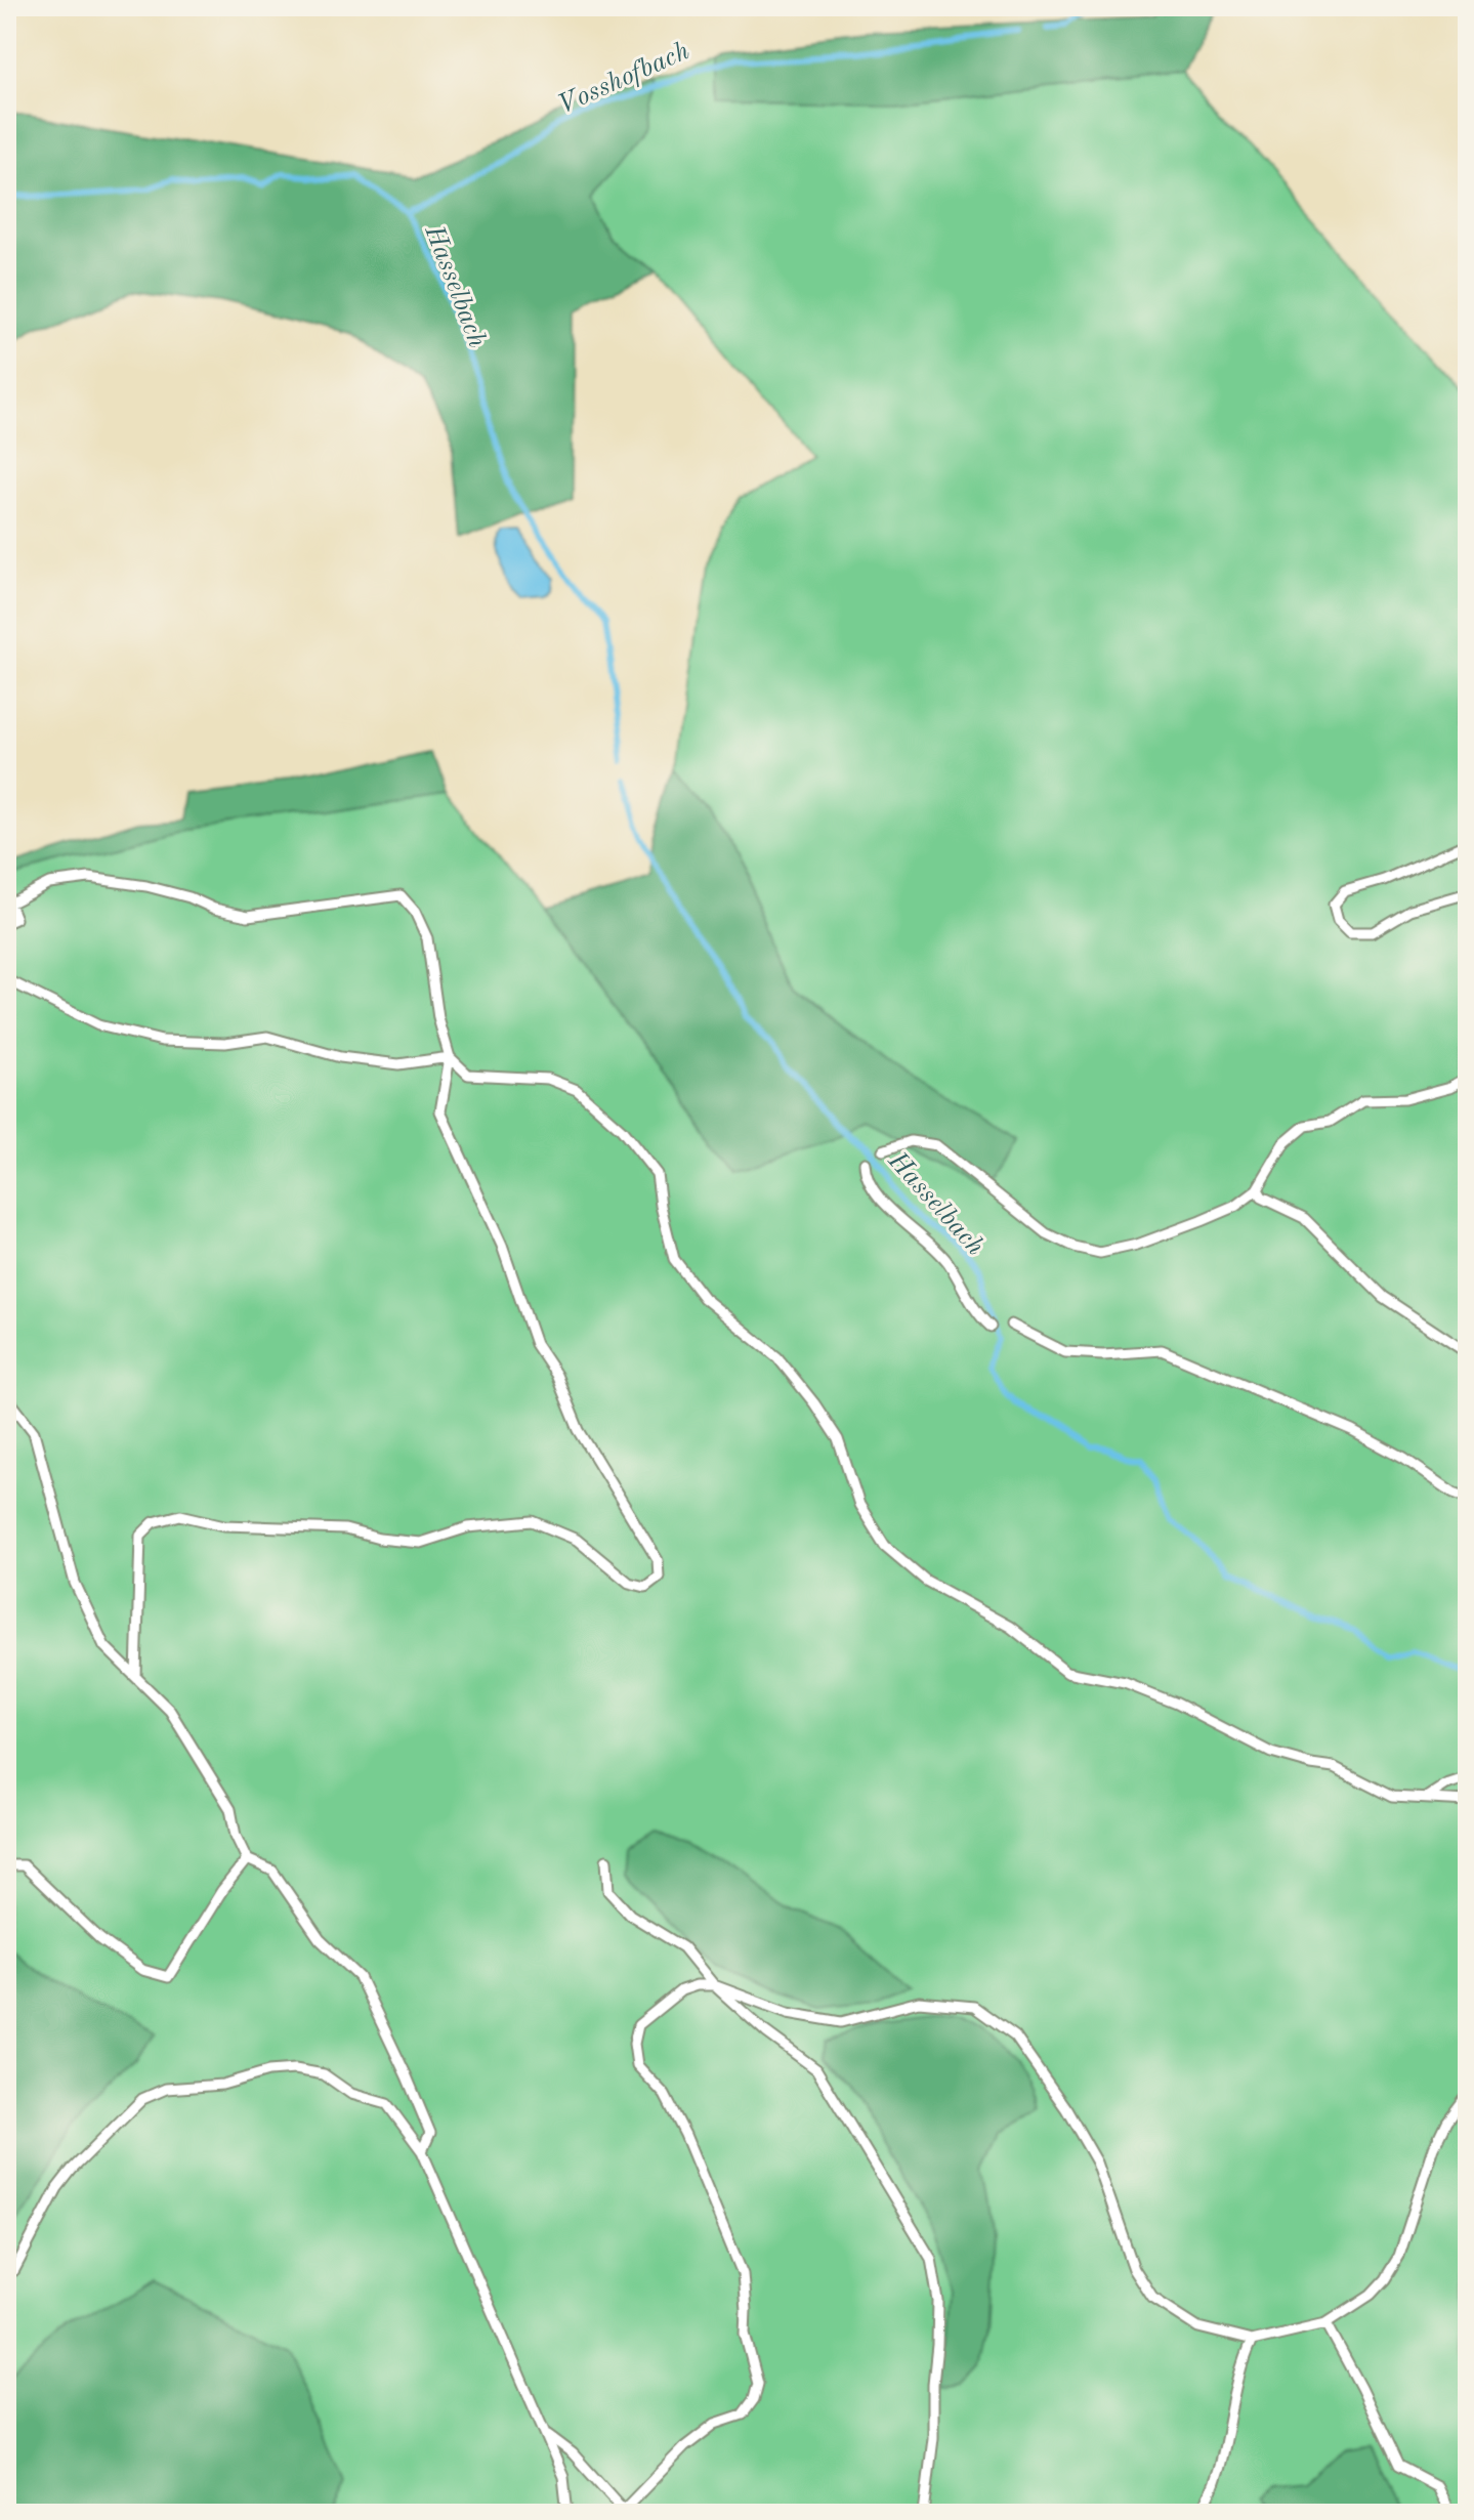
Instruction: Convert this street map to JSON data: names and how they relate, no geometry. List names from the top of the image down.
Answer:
{
  "water": ["Vosshofbach", "Hasselbach"]
}
